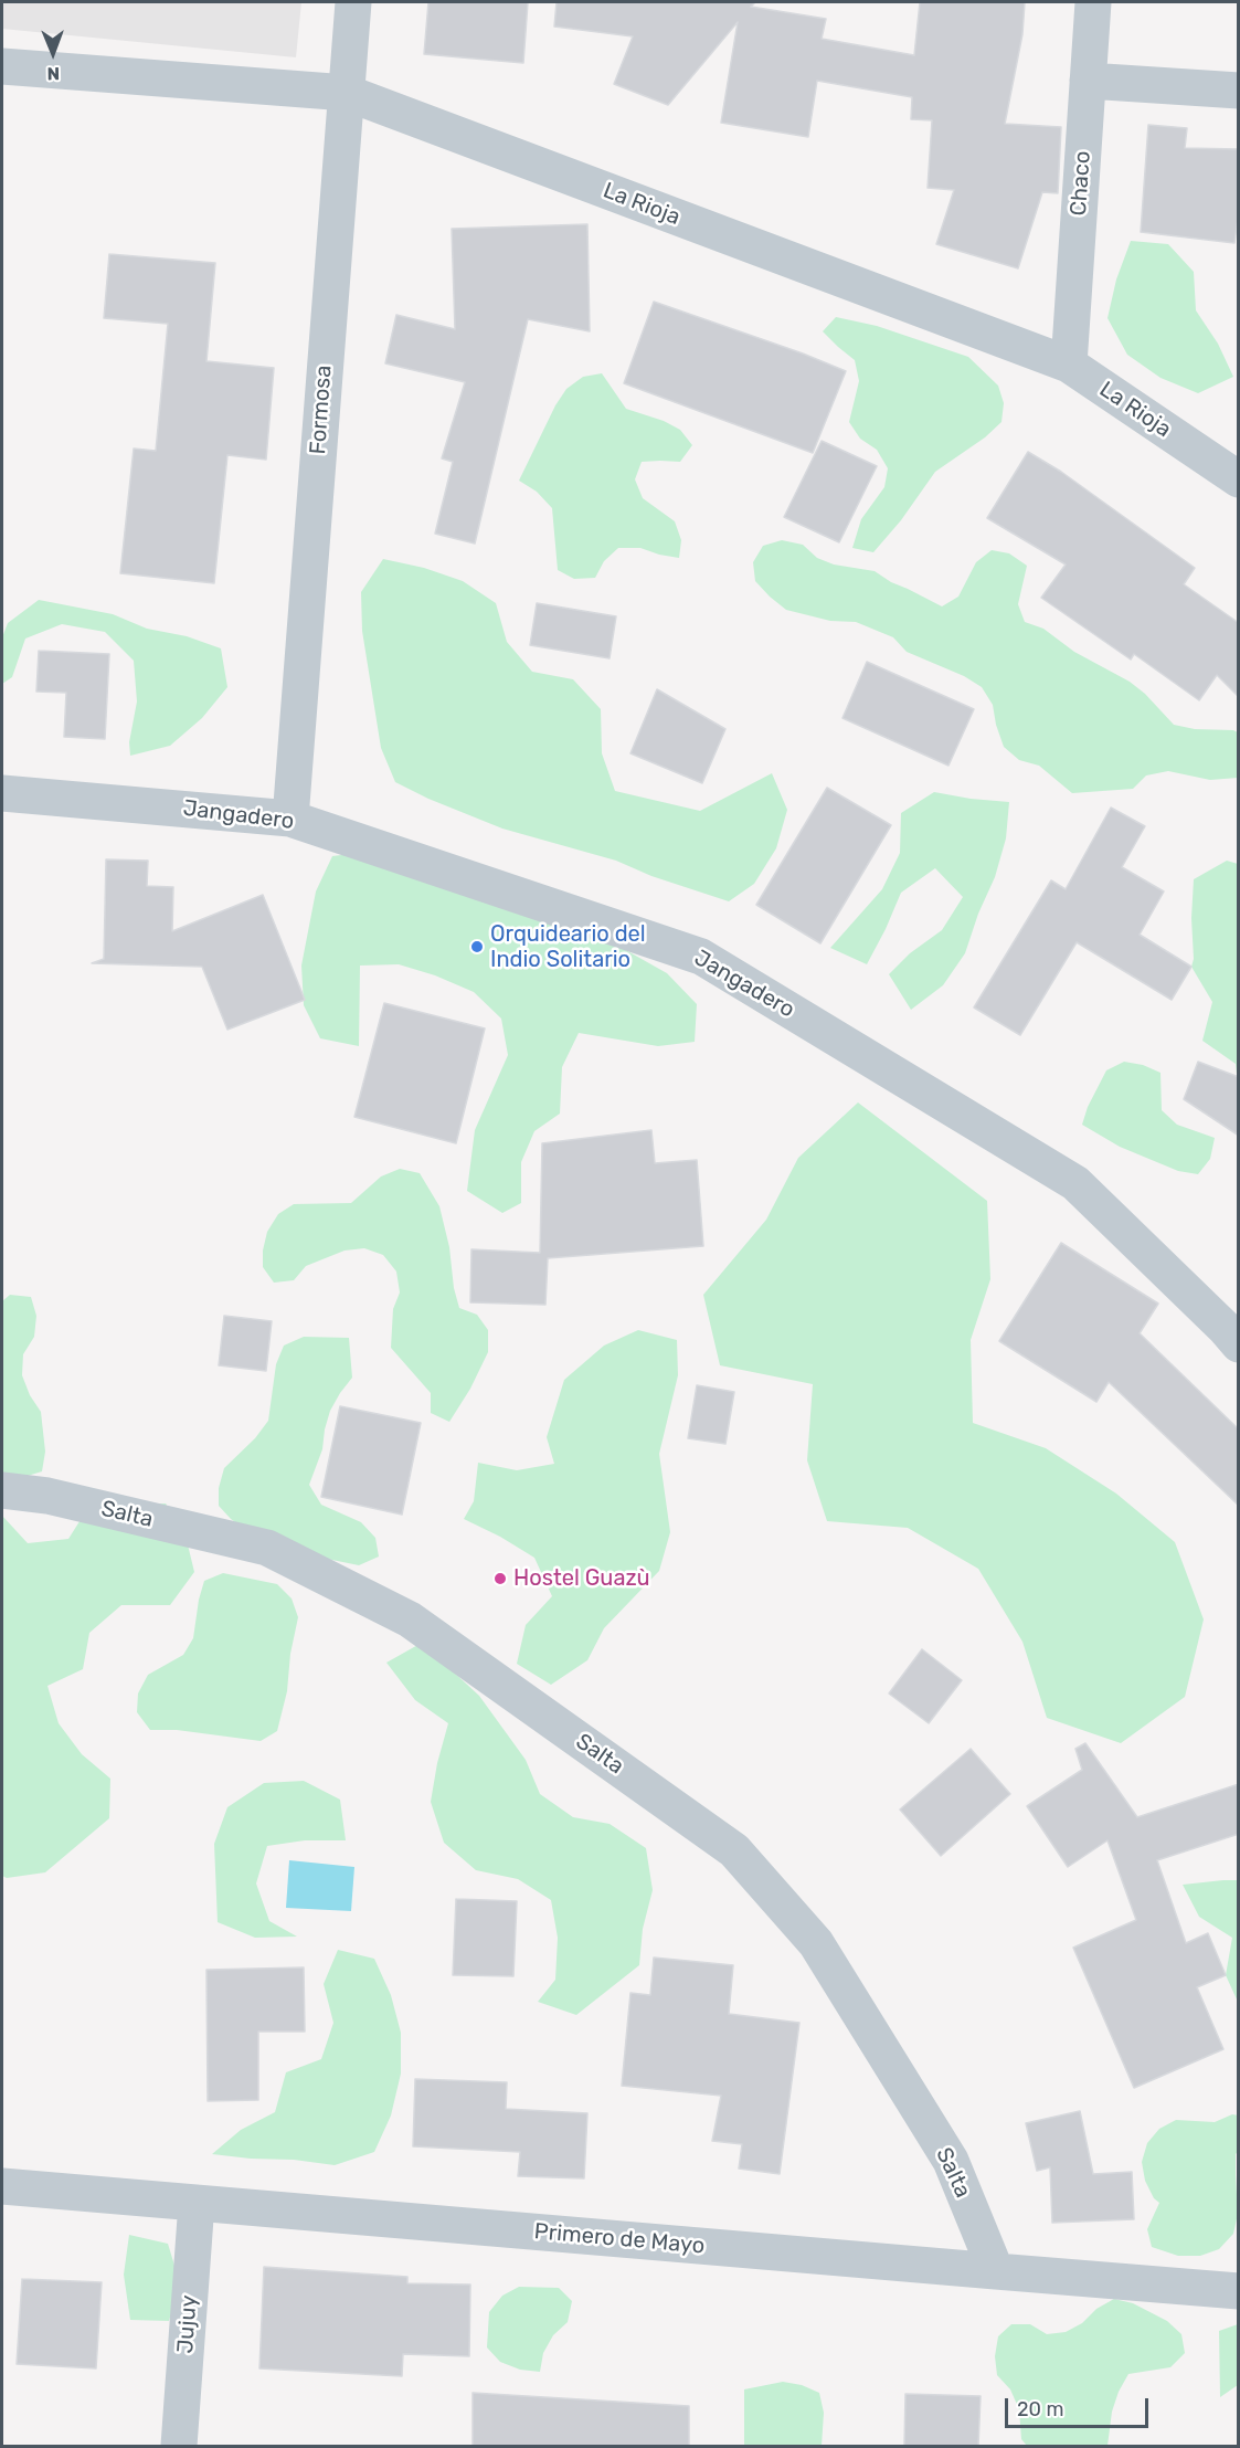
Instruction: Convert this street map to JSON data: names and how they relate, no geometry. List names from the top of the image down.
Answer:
{
  "streets": {
    "street": [
      "Chaco",
      "La Rioja",
      "Formosa",
      "Jangadero",
      "Salta",
      "Primero de Mayo",
      "Jujuy"
    ]
  },
  "crossings": [
    ["Chaco", "La Rioja"],
    ["La Rioja", "Formosa"],
    ["Formosa", "Jangadero"],
    ["Salta", "Primero de Mayo"],
    ["Primero de Mayo", "Jujuy"]
  ],
  "places": ["Orquideario del Indio Solitario", "Hostel Guazù"],
  "scale_bar": "20 m",
  "north": "bottom"
}
